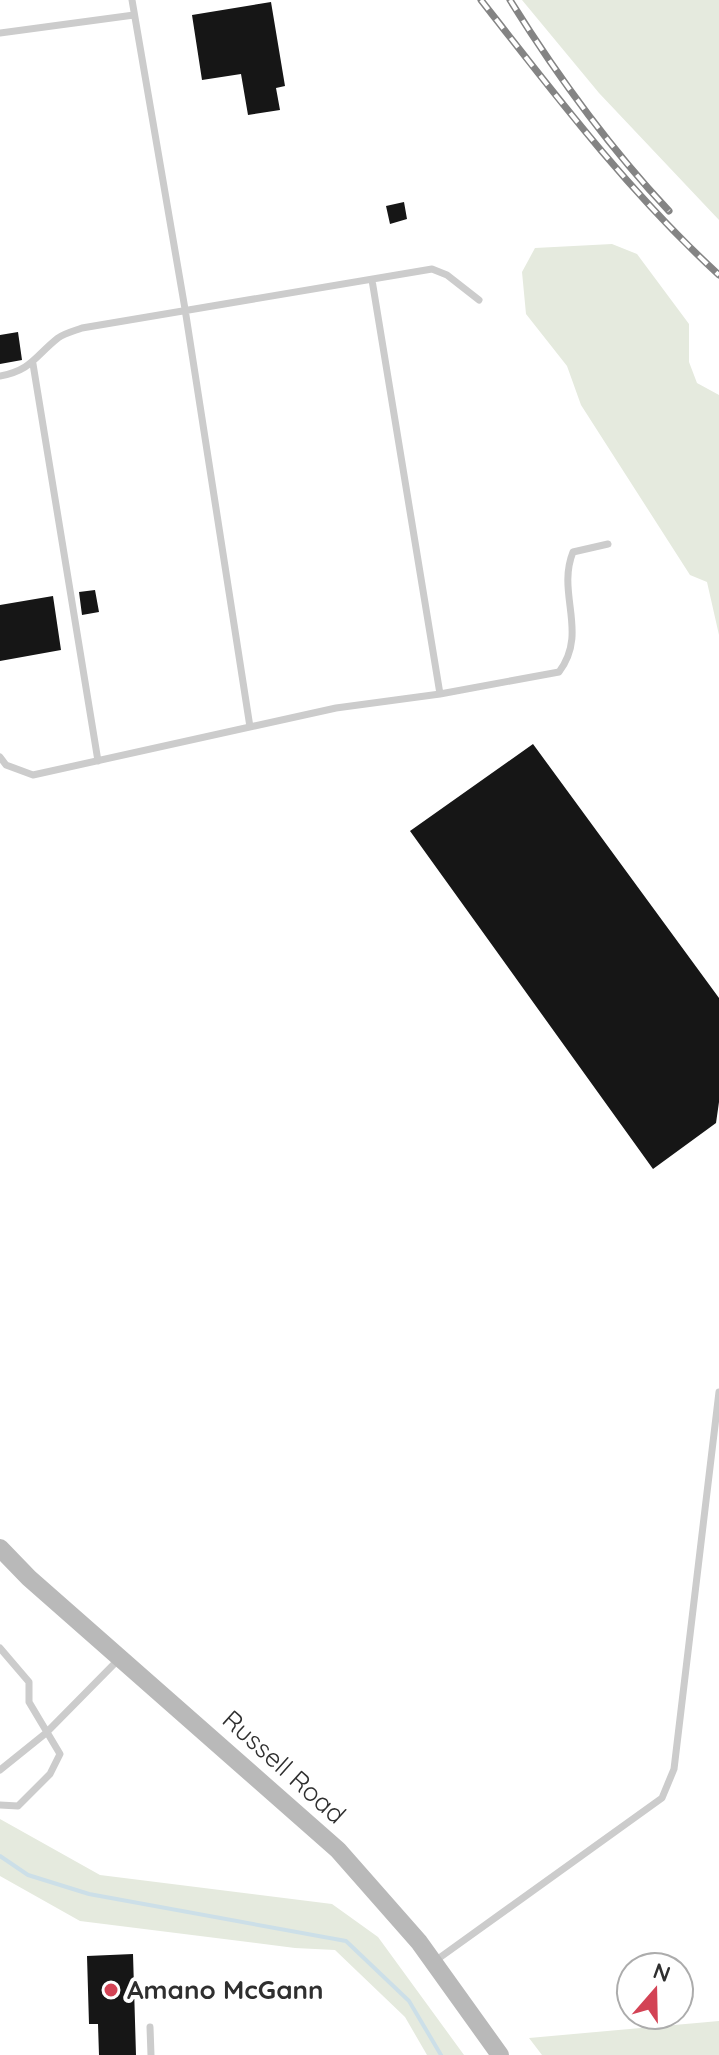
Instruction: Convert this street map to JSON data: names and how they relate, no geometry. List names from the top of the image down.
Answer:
{
  "streets": {
    "main road": ["Russell Road"]
  },
  "places": ["Amano McGann"],
  "north": "top"
}
